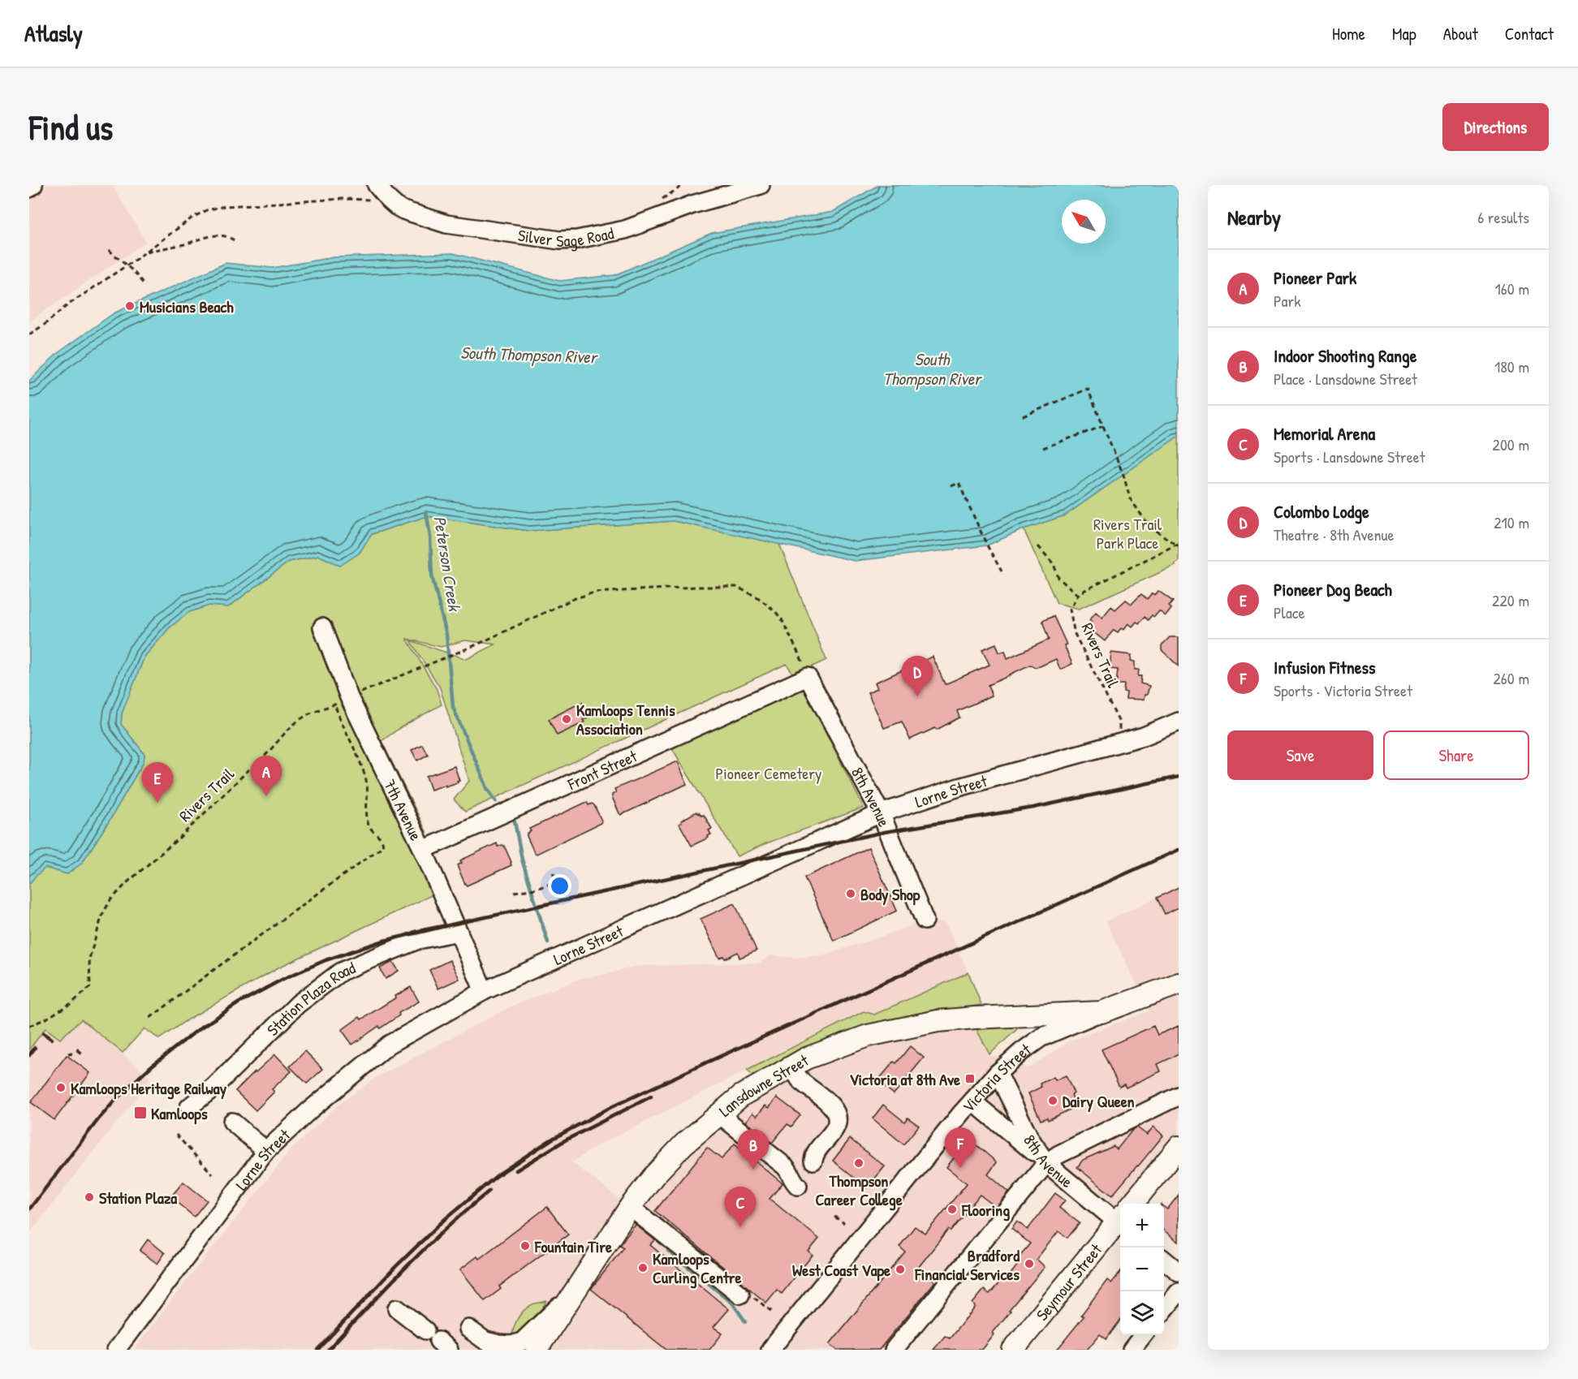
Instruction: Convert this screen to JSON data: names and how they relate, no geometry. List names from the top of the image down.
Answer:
{
  "streets": {
    "main road": ["Victoria Street", "Lansdowne Street", "Seymour Street"],
    "street": [
      "Silver Sage Road",
      "Front Street",
      "Lorne Street",
      "8th Avenue",
      "7th Avenue",
      "Station Plaza Road"
    ],
    "path": ["Rivers Trail"]
  },
  "crossings": [
    ["Rivers Trail", "7th Avenue"],
    ["Front Street", "8th Avenue"],
    ["Front Street", "7th Avenue"],
    ["Lorne Street", "8th Avenue"],
    ["Lorne Street", "7th Avenue"],
    ["8th Avenue", "Victoria Street"],
    ["7th Avenue", "Station Plaza Road"],
    ["Victoria Street", "Lansdowne Street"]
  ],
  "water": ["South Thompson River", "Peterson Creek"],
  "parks": ["Rivers Trail Park Place", "Pioneer Cemetery"],
  "places": {
    "other": [
      "Musicians Beach",
      "Kamloops Tennis Association",
      "Body Shop",
      "Kamloops Heritage Railway",
      "Dairy Queen",
      "Thompson Career College",
      "Station Plaza",
      "Flooring",
      "Fountain Tire",
      "Bradford Financial Services",
      "Kamloops Curling Centre",
      "West Coast Vape"
    ],
    "transit": ["Victoria at 8th Ave", "Kamloops"]
  },
  "north": "top left",
  "page": {
    "header": "Atlasly",
    "nav": [
      "Home",
      "Map",
      "About",
      "Contact"
    ],
    "buttons": [
      "Directions",
      ["Save", "Share"]
    ],
    "title": "Find us",
    "heading": ["Nearby", "6 results"],
    "list": [
      {
        "mark": "A",
        "name": "Pioneer Park",
        "note": "Park",
        "value": "160 m"
      },
      {
        "mark": "B",
        "name": "Indoor Shooting Range",
        "note": "Place · Lansdowne Street",
        "value": "180 m"
      },
      {
        "mark": "C",
        "name": "Memorial Arena",
        "note": "Sports · Lansdowne Street",
        "value": "200 m"
      },
      {
        "mark": "D",
        "name": "Colombo Lodge",
        "note": "Theatre · 8th Avenue",
        "value": "210 m"
      },
      {
        "mark": "E",
        "name": "Pioneer Dog Beach",
        "note": "Place",
        "value": "220 m"
      },
      {
        "mark": "F",
        "name": "Infusion Fitness",
        "note": "Sports · Victoria Street",
        "value": "260 m"
      }
    ],
    "pins": [
      "D",
      "A",
      "E",
      "F",
      "B",
      "C"
    ],
    "map_buttons": ["+", "−"]
  }
}
